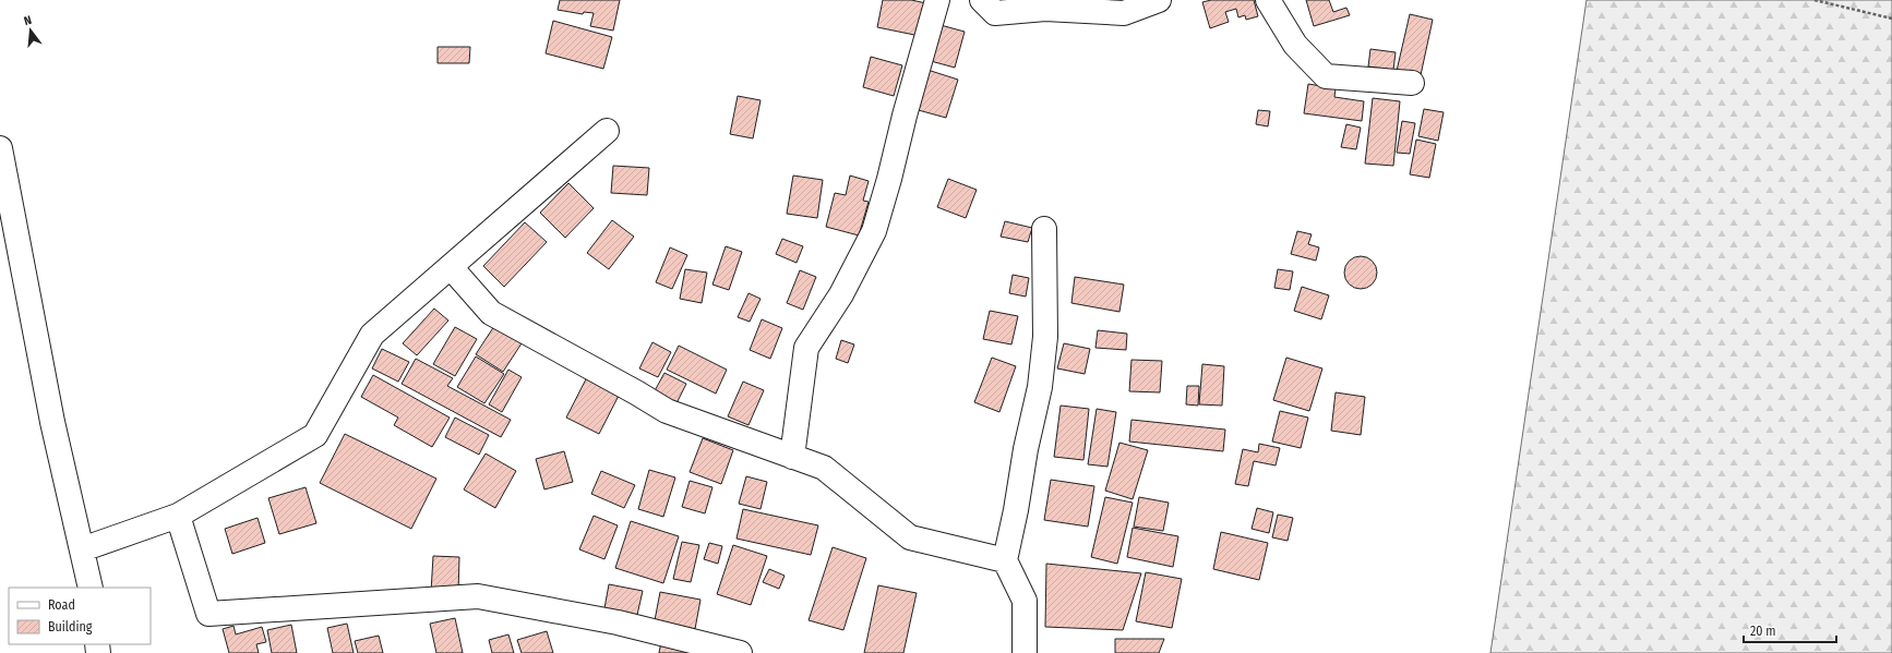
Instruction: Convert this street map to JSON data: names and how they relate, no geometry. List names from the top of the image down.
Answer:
{
  "legend": ["Road", "Building"],
  "scale_bar": "20 m",
  "north": "top"
}
